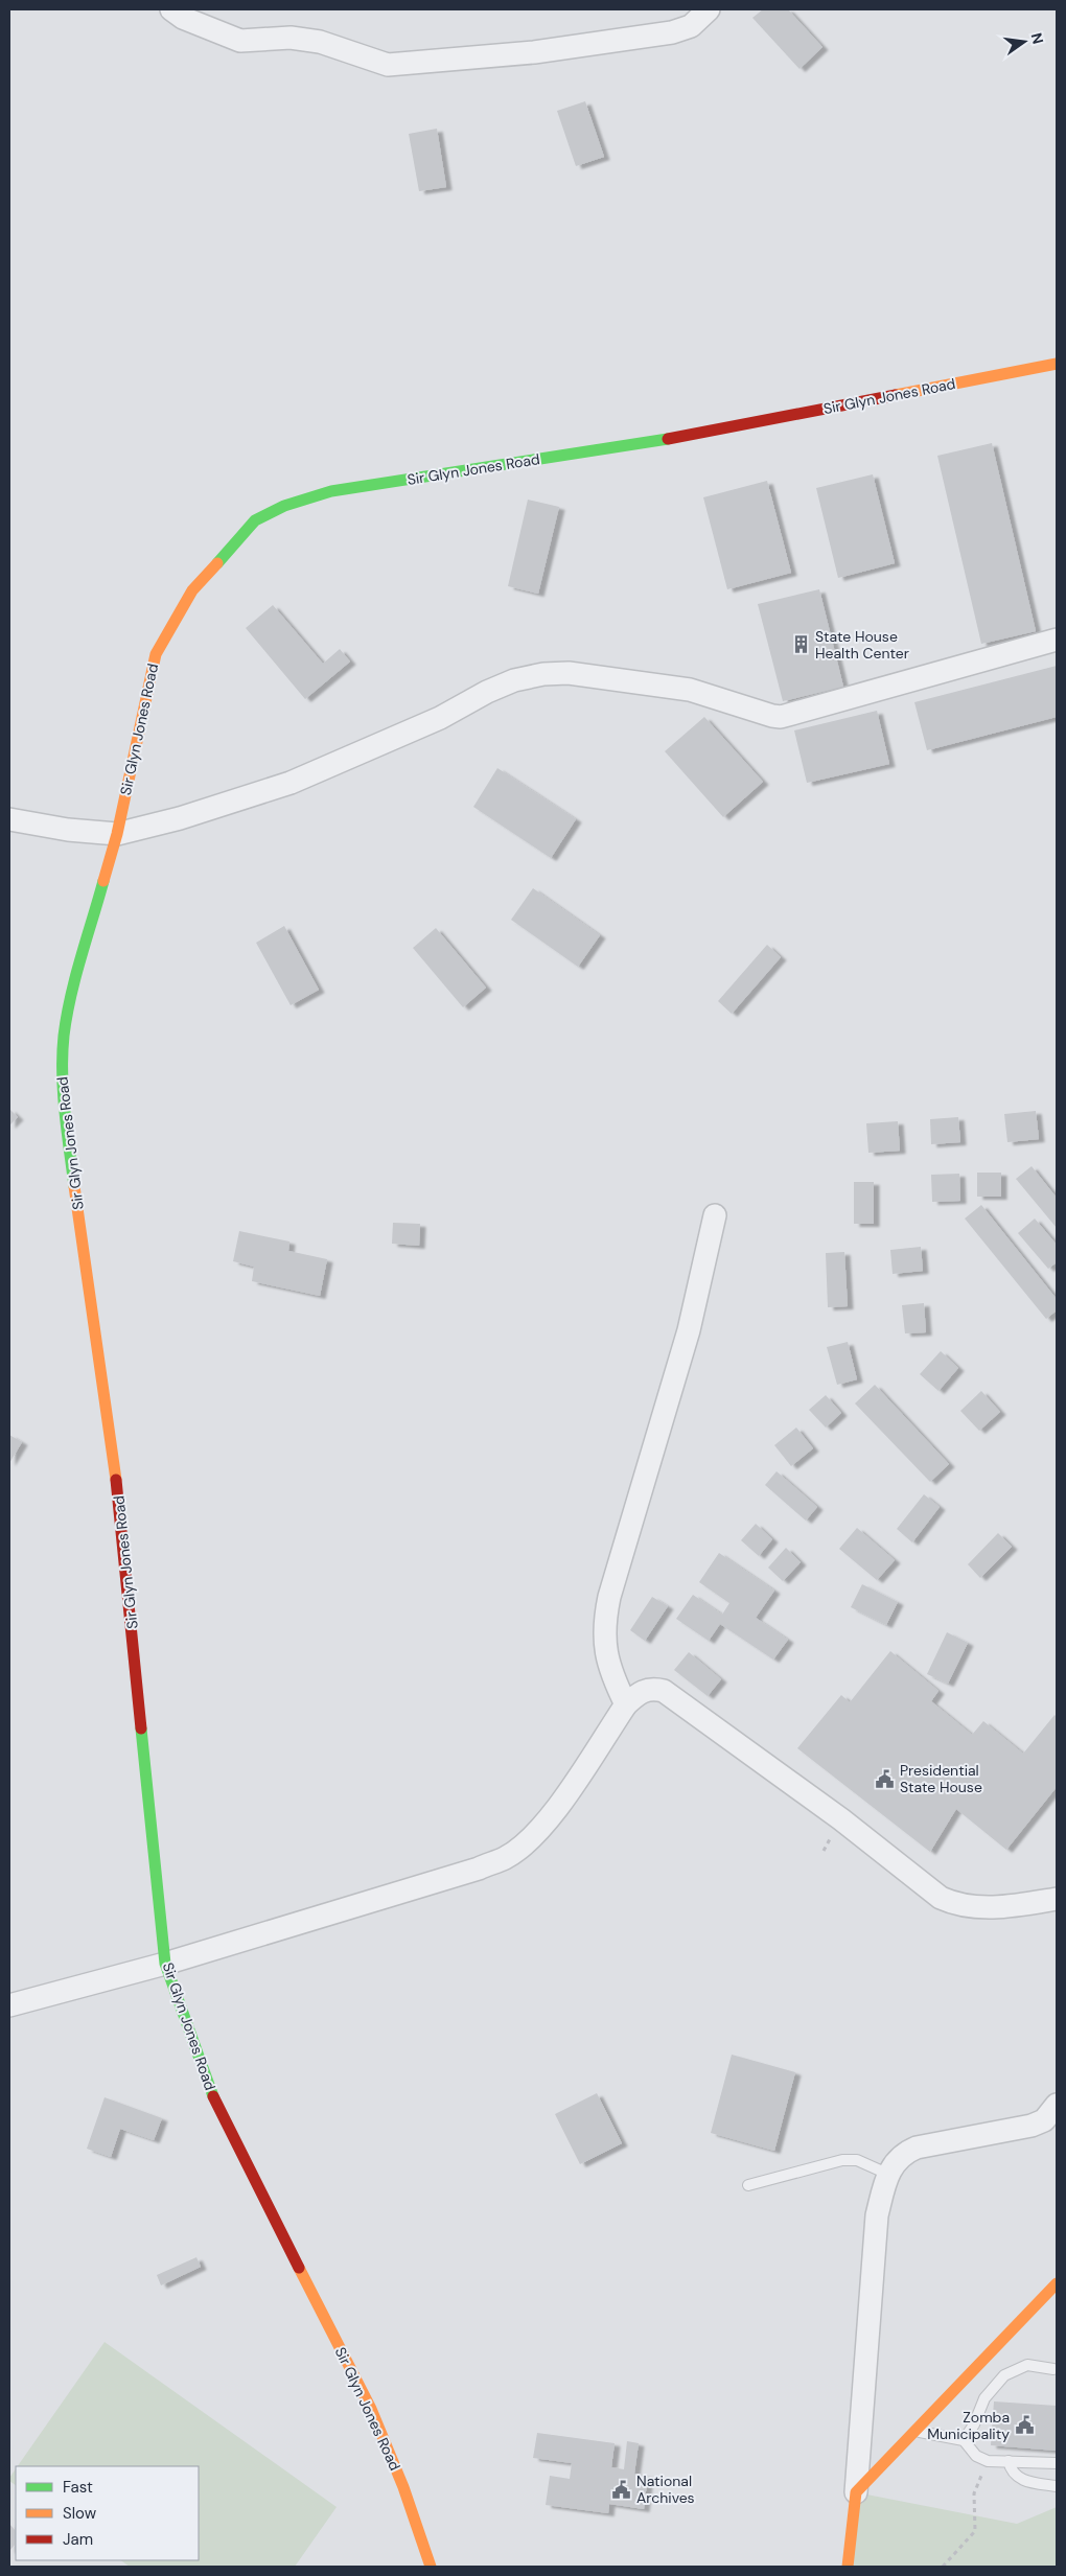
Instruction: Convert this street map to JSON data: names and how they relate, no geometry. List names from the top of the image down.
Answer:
{
  "streets": {
    "street": ["Sir Glyn Jones Road"]
  },
  "places": {
    "building": ["State House Health Center"],
    "public building": ["Presidential State House", "Zomba Municipality", "National Archives"]
  },
  "legend": ["Fast", "Slow", "Jam"],
  "north": "right"
}
